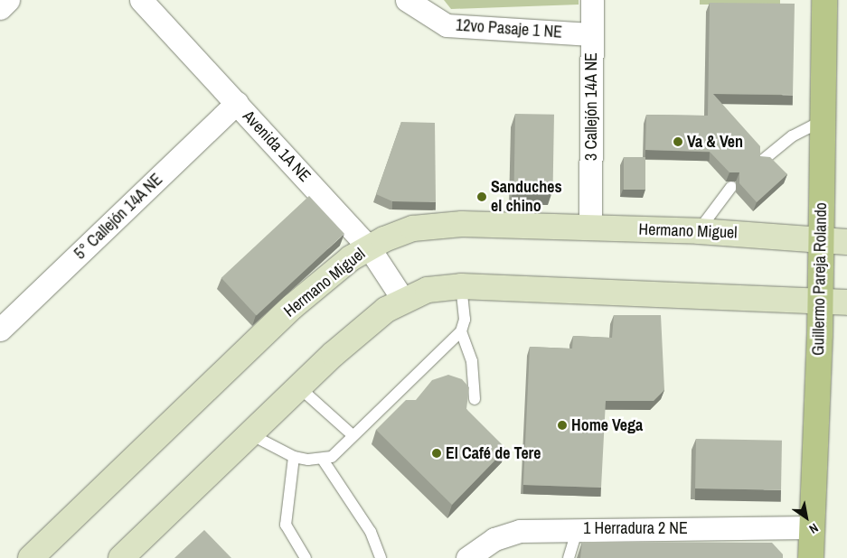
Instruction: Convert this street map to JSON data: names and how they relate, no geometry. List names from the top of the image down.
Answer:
{
  "streets": {
    "main road": ["Guillermo Pareja Rolando"],
    "street": [
      "12vo Pasaje 1 NE",
      "3 Callejón 14A NE",
      "Avenida 1A NE",
      "5° Callejón 14A NE",
      "Hermano Miguel",
      "1 Herradura 2 NE"
    ]
  },
  "crossings": [
    ["12vo Pasaje 1 NE", "3 Callejón 14A NE"],
    ["Avenida 1A NE", "5° Callejón 14A NE"],
    ["Avenida 1A NE", "Hermano Miguel"],
    ["Hermano Miguel", "Guillermo Pareja Rolando"],
    ["Guillermo Pareja Rolando", "1 Herradura 2 NE"]
  ],
  "places": [
    "Va & Ven",
    "Sanduches el chino",
    "Home Vega",
    "El Café de Tere"
  ],
  "north": "bottom right"
}
